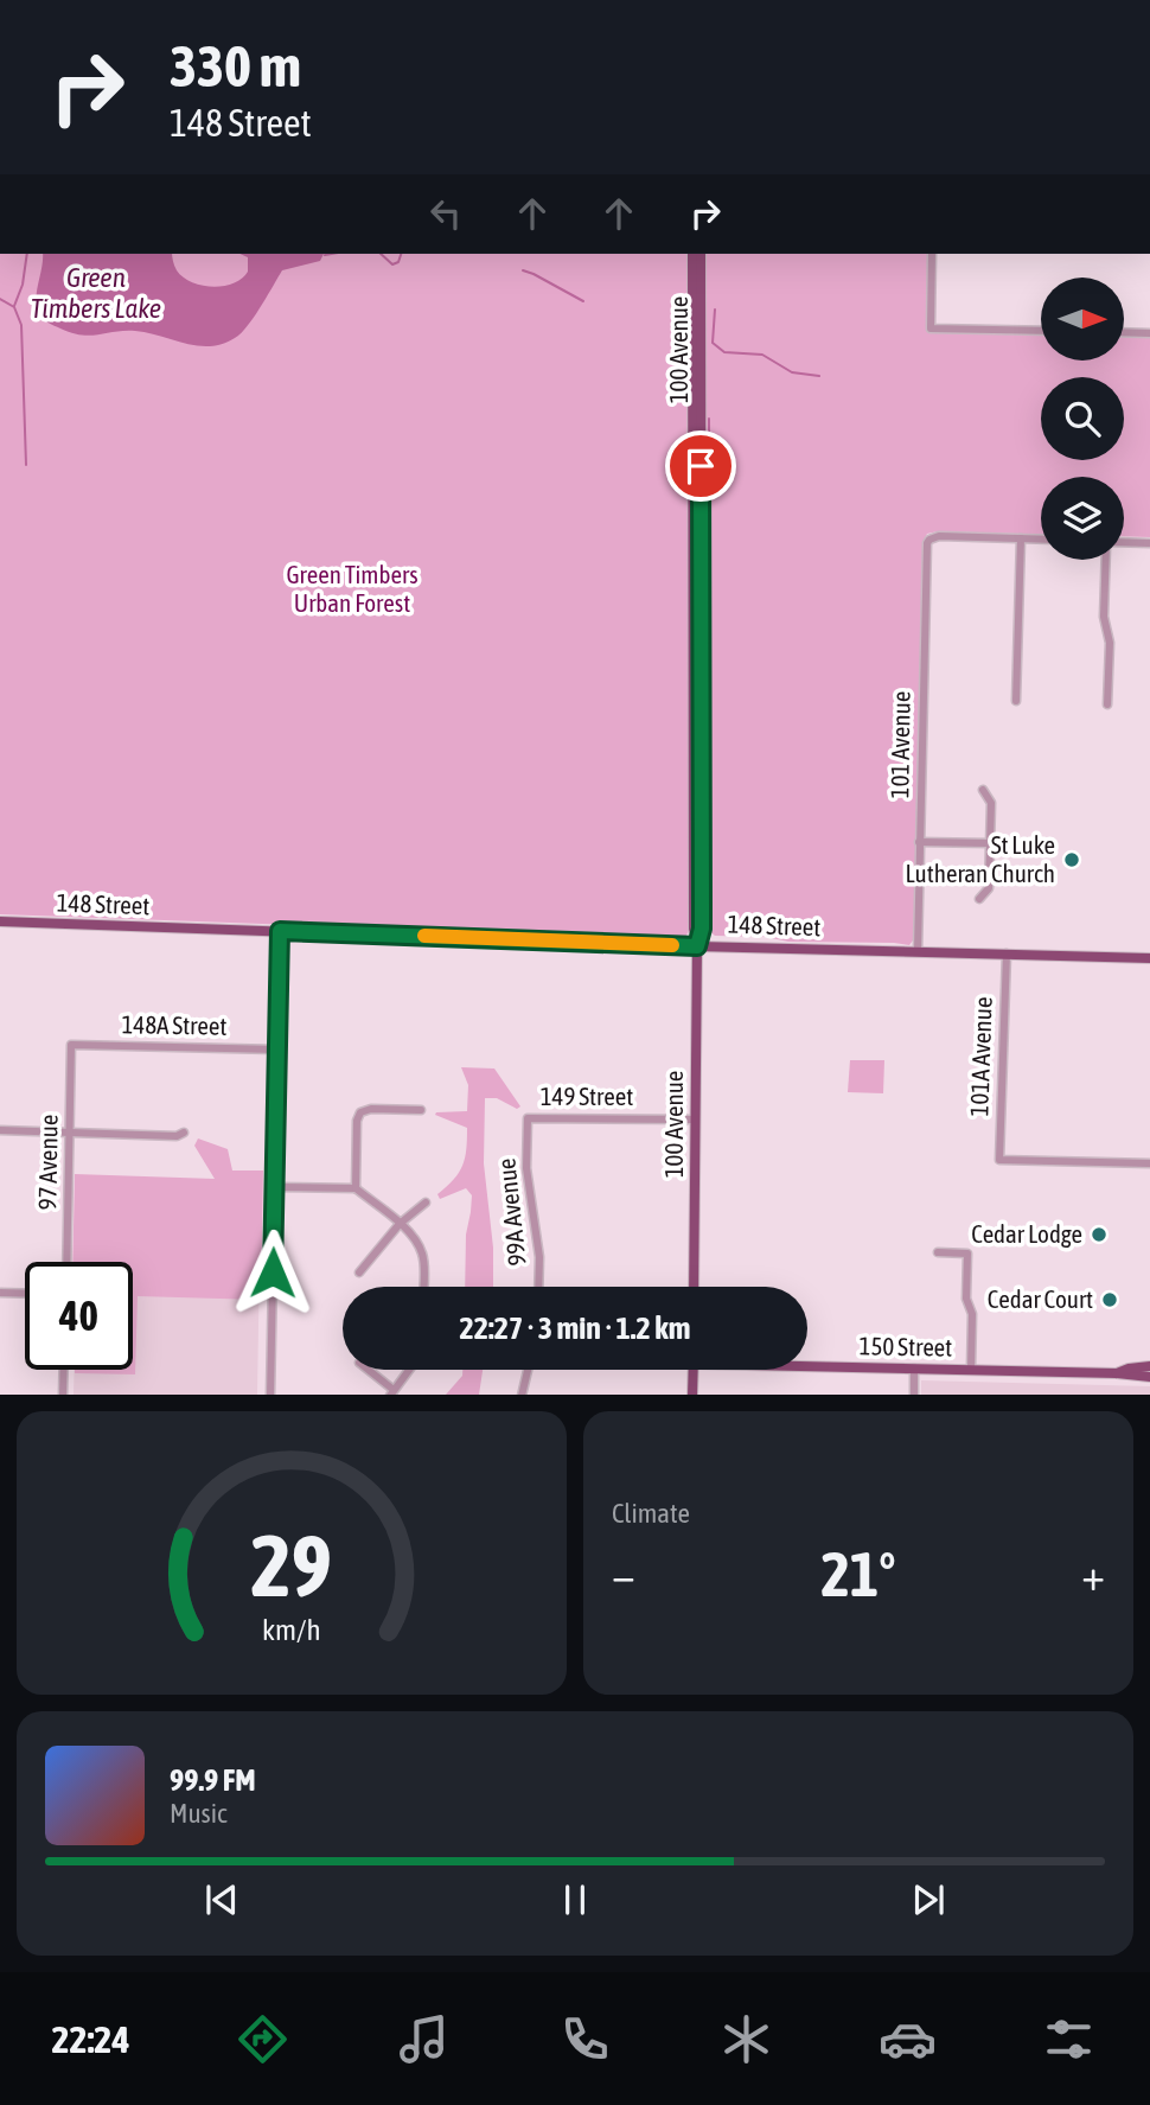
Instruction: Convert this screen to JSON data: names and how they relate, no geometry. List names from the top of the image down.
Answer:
{
  "streets": {
    "main road": ["100 Avenue", "148 Street", "150 Street"],
    "street": [
      "101 Avenue",
      "148A Street",
      "101A Avenue",
      "149 Street",
      "97 Avenue",
      "99A Avenue"
    ]
  },
  "crossings": [
    ["100 Avenue", "148 Street"],
    ["100 Avenue", "149 Street"],
    ["101 Avenue", "148 Street"],
    ["148 Street", "101A Avenue"],
    ["148A Street", "97 Avenue"],
    ["149 Street", "99A Avenue"]
  ],
  "water": ["Green Timbers Lake"],
  "parks": ["Green Timbers Urban Forest"],
  "places": ["St Luke Lutheran Church", "Cedar Lodge", "Cedar Court"],
  "north": "right",
  "page": {
    "turn": ["330 m", "148 Street"],
    "limit": "40",
    "trip": "22:27 · 3 min · 1.2 km",
    "tile": "Climate",
    "heat": ["−", "21°", "+"],
    "song": ["99.9 FM", "Music"],
    "tabs": "22:24",
    "gauge": ["29", "km/h"]
  }
}
